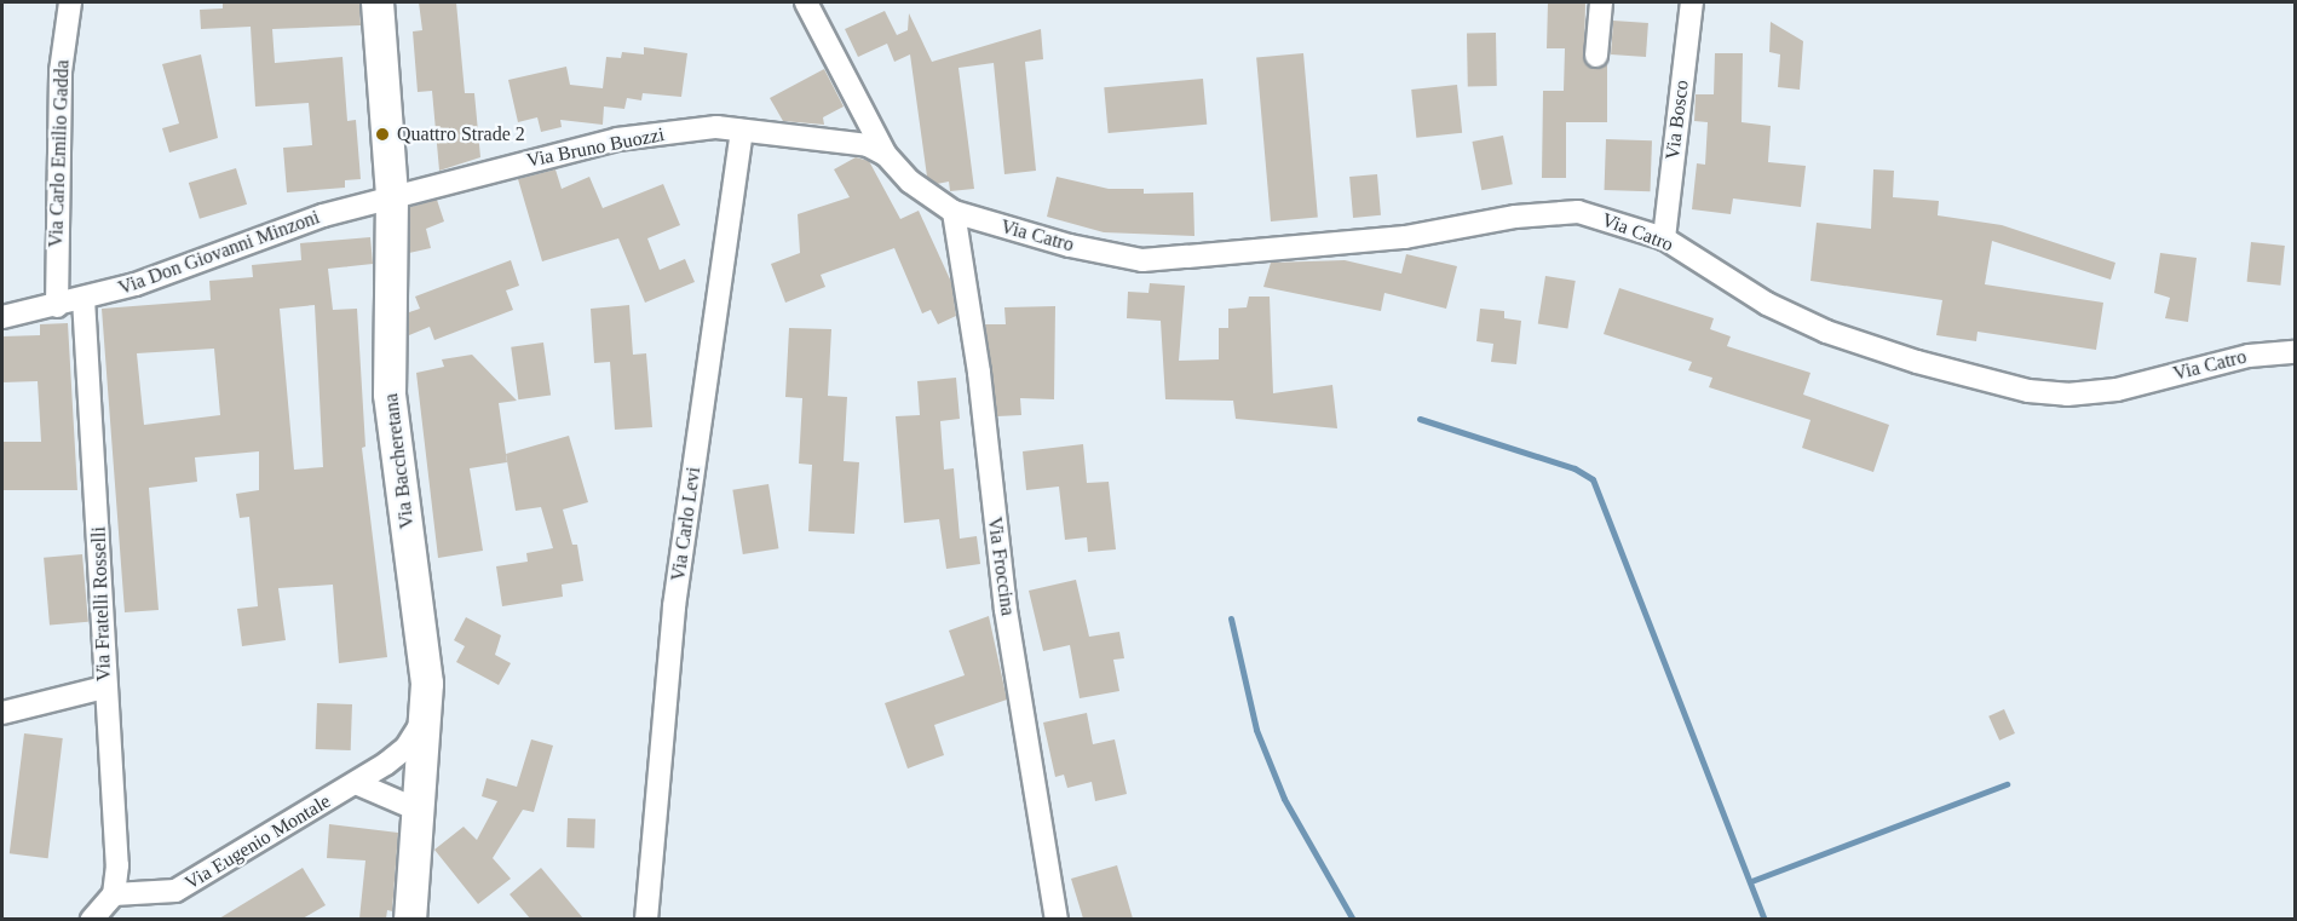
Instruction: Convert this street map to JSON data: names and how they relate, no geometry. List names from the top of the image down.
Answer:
{
  "streets": {
    "street": [
      "Via Bosco",
      "Via Bruno Buozzi",
      "Via Carlo Emilio Gadda",
      "Via Catro",
      "Via Don Giovanni Minzoni",
      "Via Baccheretana",
      "Via Carlo Levi",
      "Via Froccina",
      "Via Fratelli Rosselli",
      "Via Eugenio Montale"
    ]
  },
  "crossings": [
    ["Via Bosco", "Via Catro"],
    ["Via Bruno Buozzi", "Via Catro"],
    ["Via Bruno Buozzi", "Via Don Giovanni Minzoni"],
    ["Via Bruno Buozzi", "Via Baccheretana"],
    ["Via Bruno Buozzi", "Via Carlo Levi"],
    ["Via Carlo Emilio Gadda", "Via Don Giovanni Minzoni"],
    ["Via Catro", "Via Froccina"],
    ["Via Don Giovanni Minzoni", "Via Baccheretana"],
    ["Via Don Giovanni Minzoni", "Via Fratelli Rosselli"],
    ["Via Baccheretana", "Via Eugenio Montale"],
    ["Via Fratelli Rosselli", "Via Eugenio Montale"]
  ],
  "places": ["Quattro Strade 2"]
}
